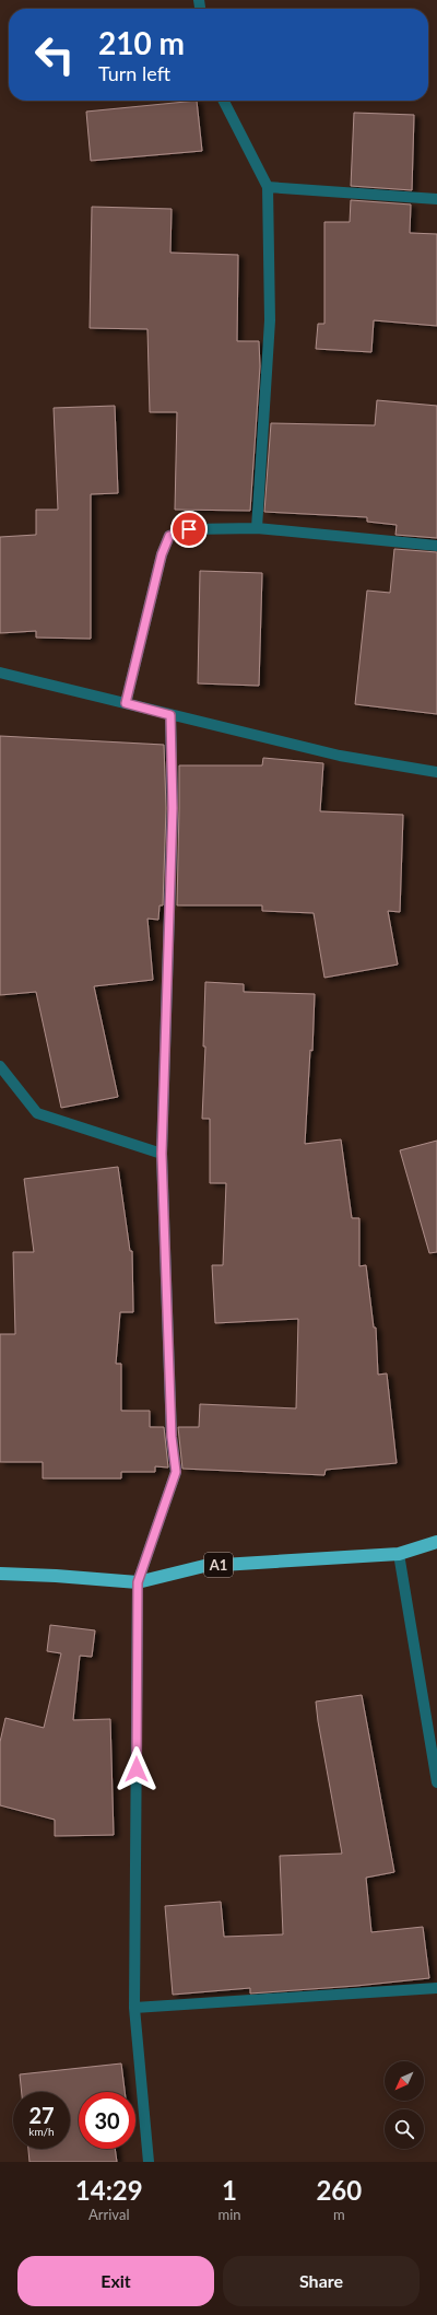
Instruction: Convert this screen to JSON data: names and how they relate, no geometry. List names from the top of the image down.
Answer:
{
  "streets": {
    "highway": ["A1"]
  },
  "north": "bottom left",
  "page": {
    "turn": ["210 m", "Turn left"],
    "speed": "27 km/h",
    "limit": "30",
    "eta": [
      "14:29",
      "Arrival",
      "1",
      "min",
      "260",
      "m"
    ],
    "buttons": ["Exit", "Share"]
  }
}
